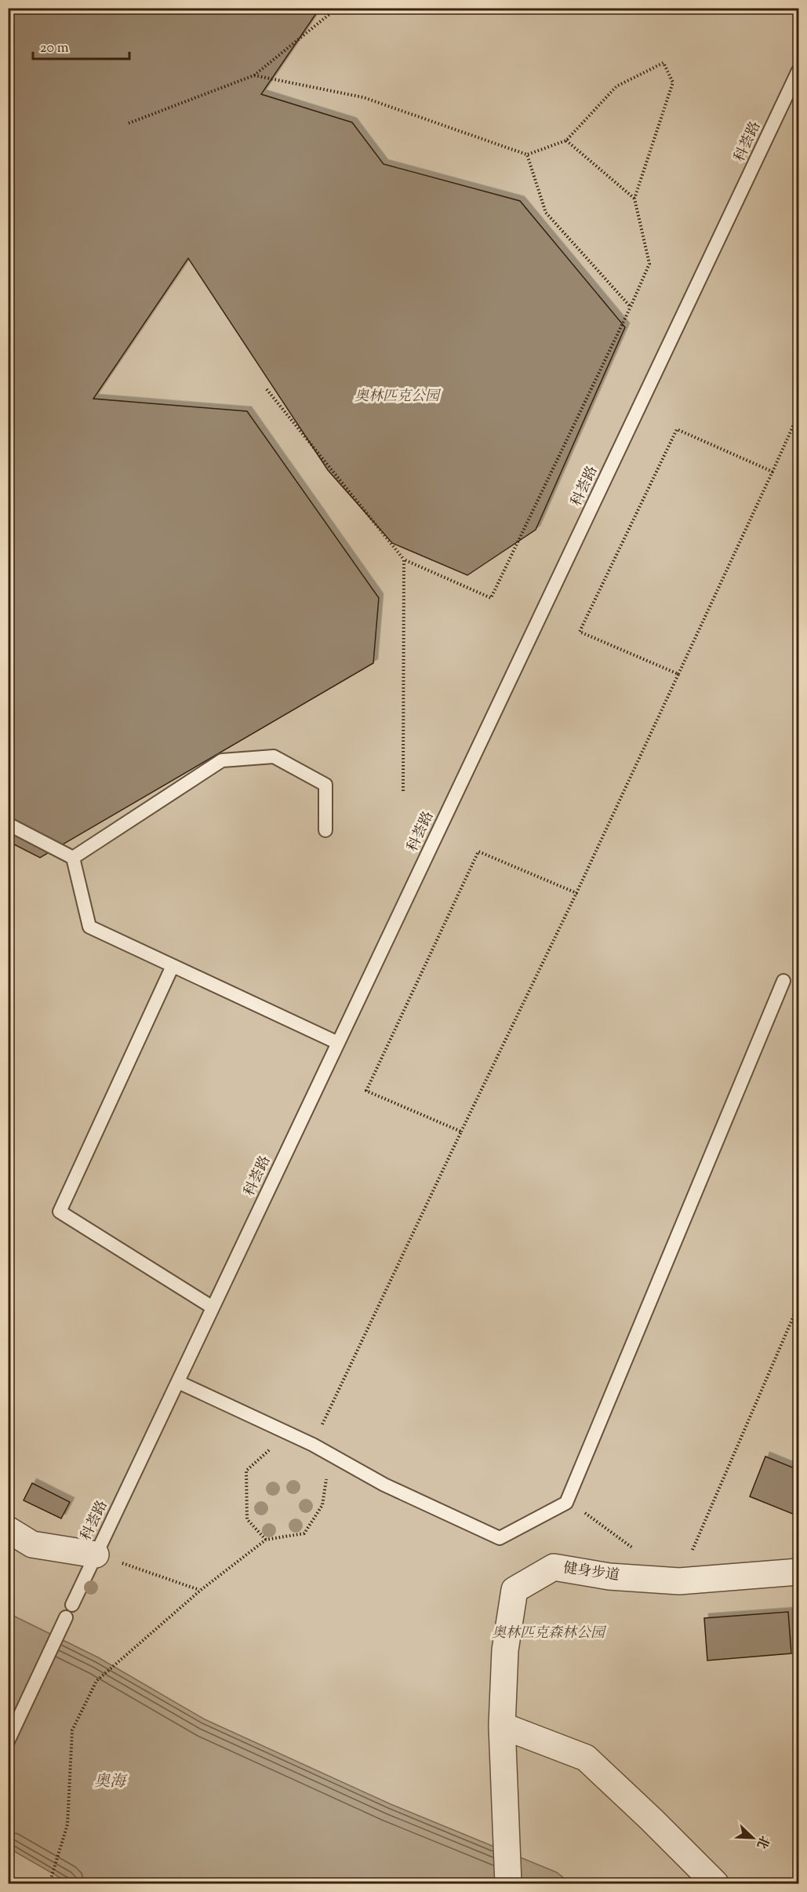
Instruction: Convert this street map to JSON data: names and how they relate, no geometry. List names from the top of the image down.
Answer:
{
  "streets": {
    "street": ["健身步道"],
    "lane": ["科荟路"]
  },
  "water": ["奥海"],
  "parks": ["奥林匹克公园", "奥林匹克森林公园"],
  "scale_bar": "20 m",
  "north": "bottom right"
}
